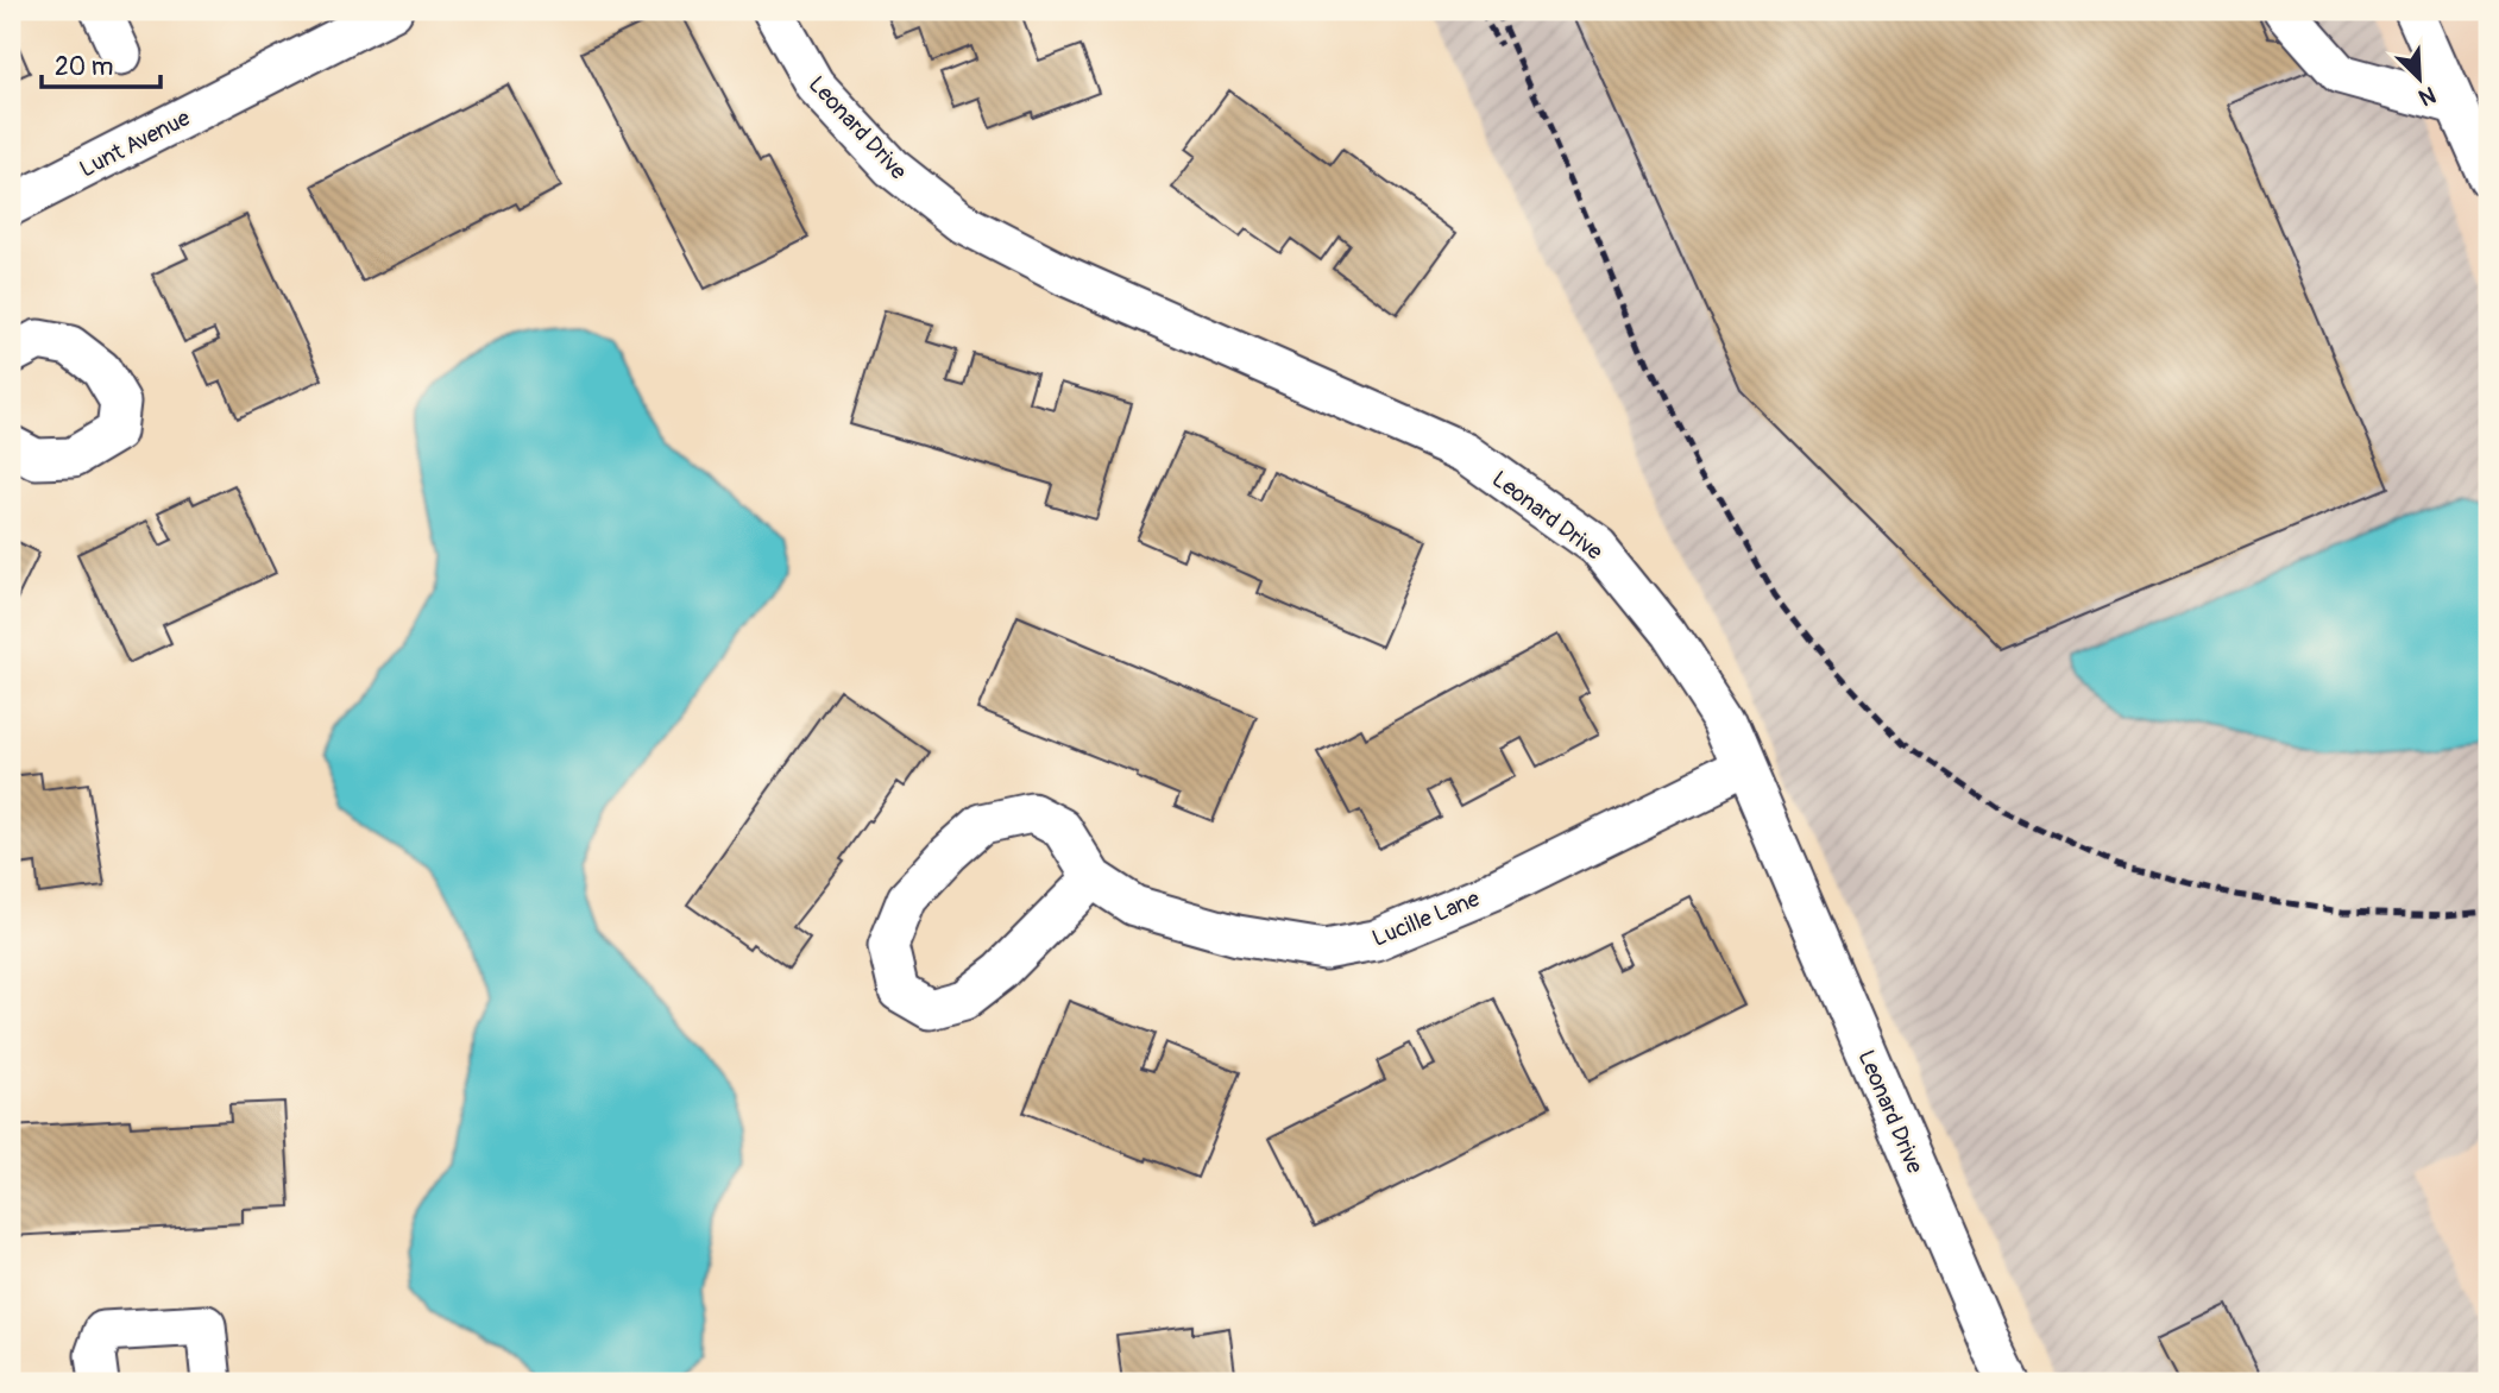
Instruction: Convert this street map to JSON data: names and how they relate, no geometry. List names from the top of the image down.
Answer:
{
  "streets": {
    "street": ["Leonard Drive", "Lunt Avenue", "Lucille Lane"]
  },
  "crossings": [
    ["Leonard Drive", "Lucille Lane"]
  ],
  "scale_bar": "20 m",
  "north": "bottom right"
}
